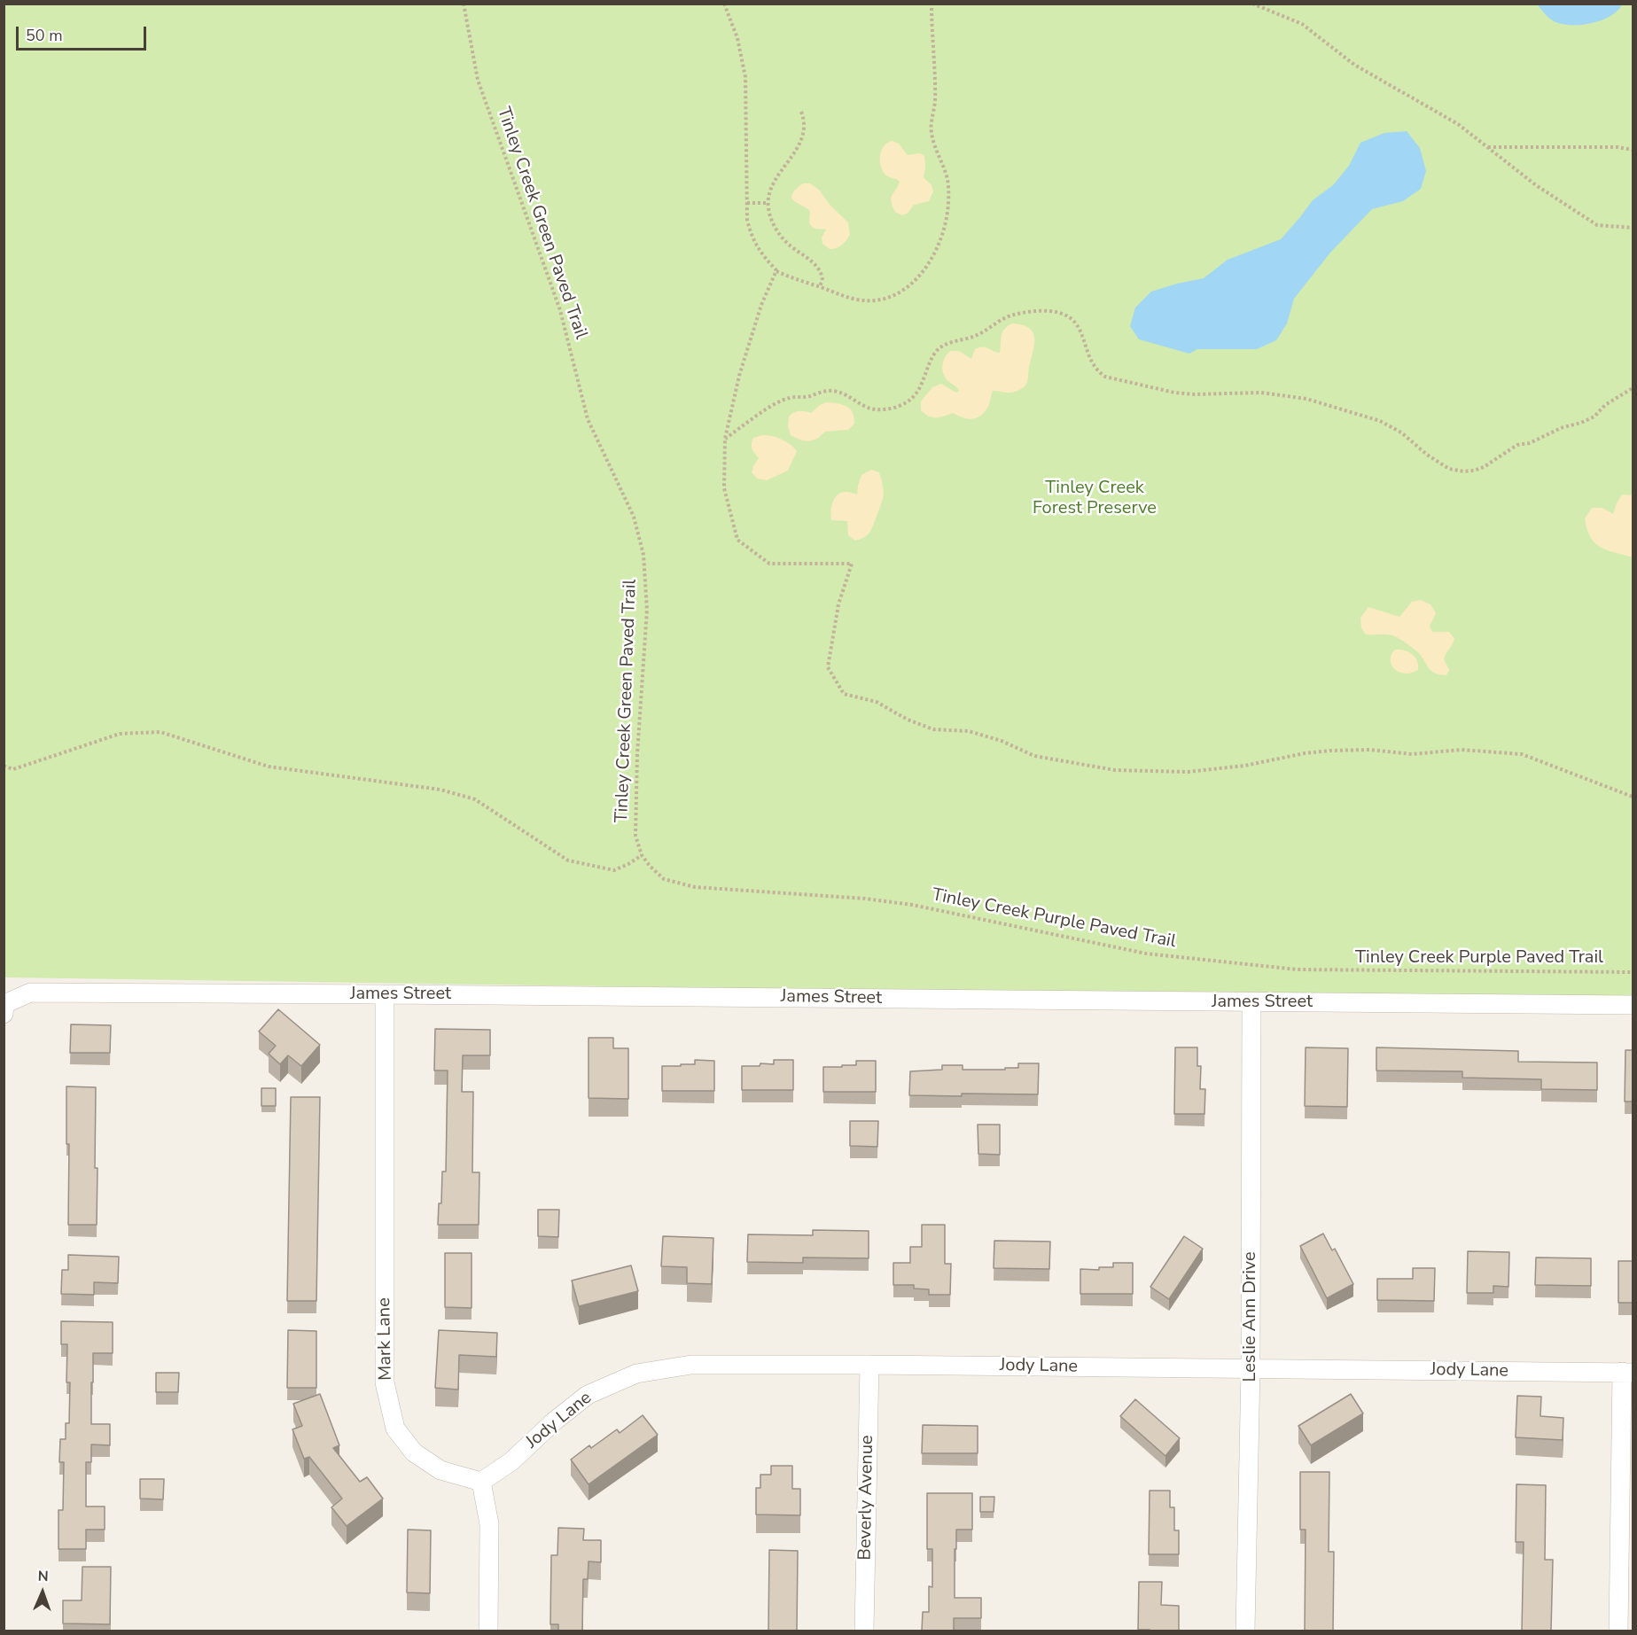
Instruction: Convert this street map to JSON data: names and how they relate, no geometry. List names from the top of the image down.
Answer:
{
  "streets": {
    "street": [
      "James Street",
      "Leslie Ann Drive",
      "Mark Lane",
      "Jody Lane",
      "Beverly Avenue"
    ],
    "path": ["Tinley Creek Green Paved Trail", "Tinley Creek Purple Paved Trail"]
  },
  "crossings": [
    ["Tinley Creek Green Paved Trail", "Tinley Creek Purple Paved Trail"],
    ["James Street", "Leslie Ann Drive"],
    ["James Street", "Mark Lane"],
    ["Leslie Ann Drive", "Jody Lane"],
    ["Mark Lane", "Jody Lane"],
    ["Jody Lane", "Beverly Avenue"]
  ],
  "parks": ["Tinley Creek Forest Preserve"],
  "scale_bar": "50 m",
  "north": "top"
}
